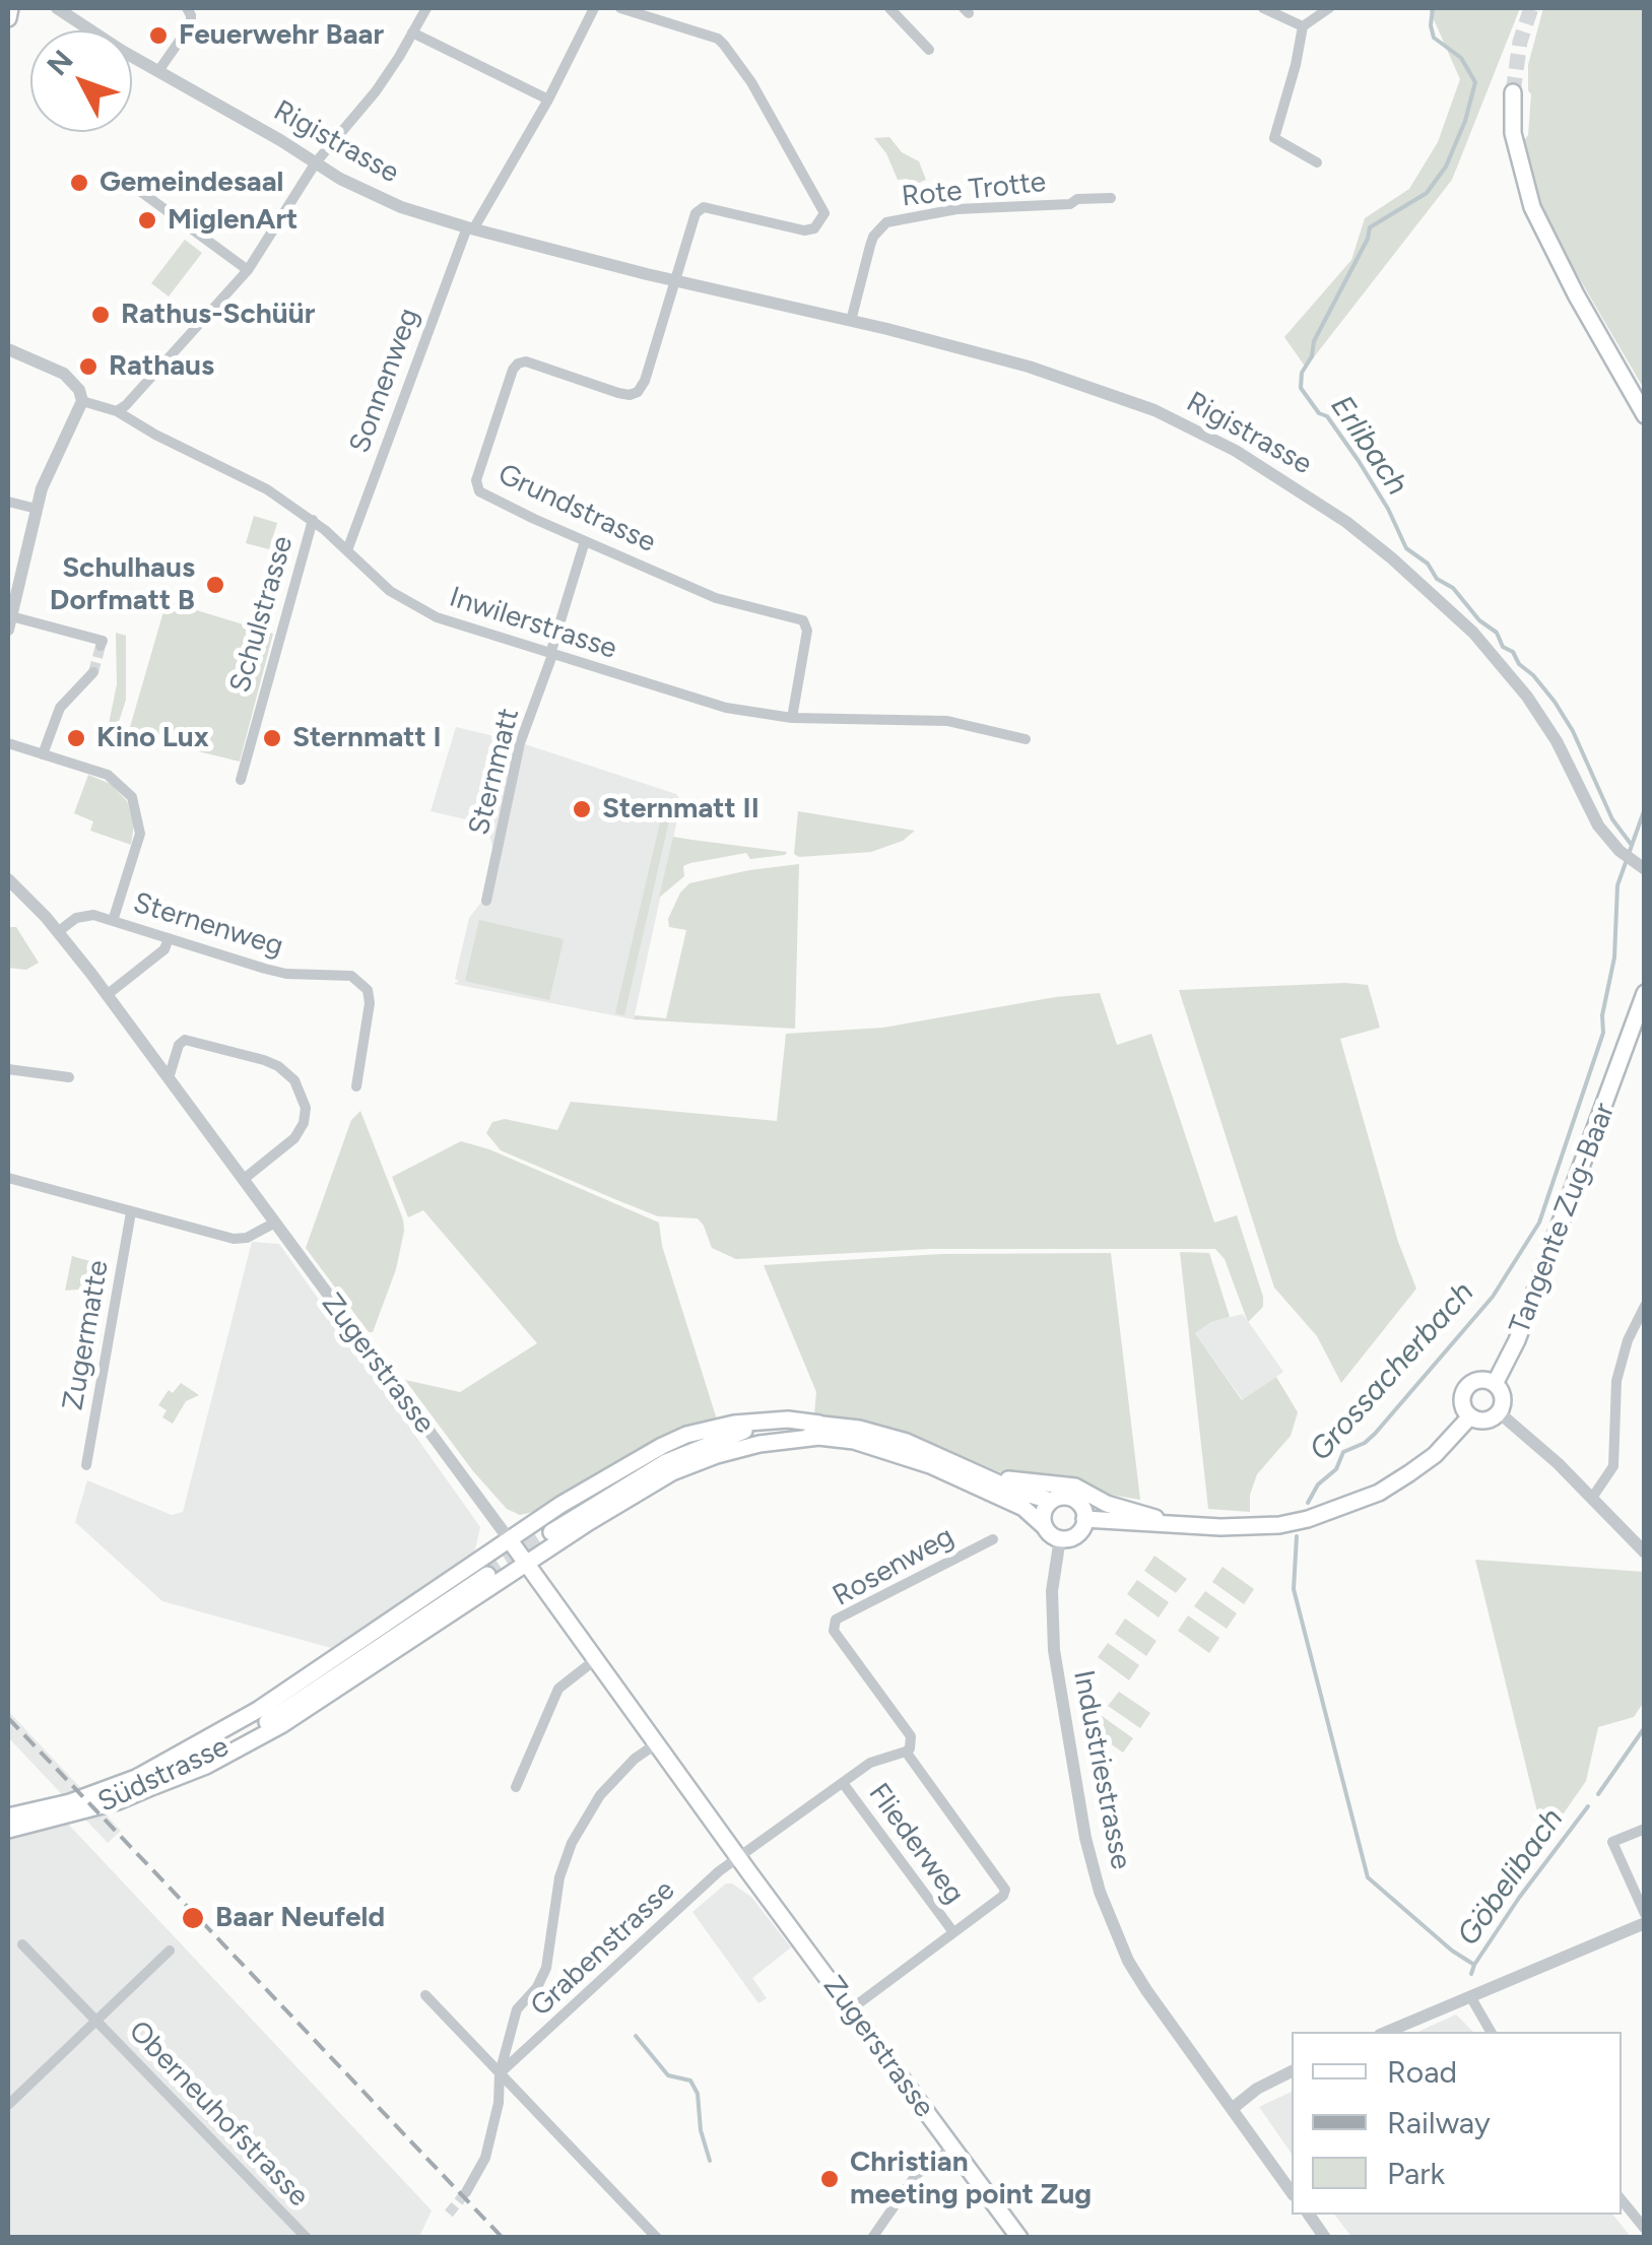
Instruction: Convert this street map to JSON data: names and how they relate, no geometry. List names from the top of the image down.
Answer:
{
  "streets": {
    "main road": ["Tangente Zug-Baar", "Zugerstrasse", "Südstrasse"],
    "street": [
      "Rigistrasse",
      "Rote Trotte",
      "Sonnenweg",
      "Grundstrasse",
      "Schulstrasse",
      "Inwilerstrasse",
      "Sternmatt",
      "Sternenweg",
      "Zugermatte",
      "Rosenweg",
      "Industriestrasse",
      "Fliederweg",
      "Grabenstrasse",
      "Oberneuhofstrasse"
    ]
  },
  "crossings": [
    ["Rigistrasse", "Rote Trotte"],
    ["Rigistrasse", "Sonnenweg"],
    ["Rigistrasse", "Grundstrasse"],
    ["Sonnenweg", "Inwilerstrasse"],
    ["Grundstrasse", "Inwilerstrasse"],
    ["Grundstrasse", "Sternmatt"],
    ["Schulstrasse", "Inwilerstrasse"],
    ["Inwilerstrasse", "Sternmatt"],
    ["Sternenweg", "Zugerstrasse"],
    ["Zugerstrasse", "Grabenstrasse"],
    ["Rosenweg", "Fliederweg"]
  ],
  "water": ["Erlibach", "Grossacherbach", "Göbelibach"],
  "places": [
    "Feuerwehr Baar",
    "Gemeindesaal",
    "MiglenArt",
    "Rathus-Schüür",
    "Rathaus",
    "Schulhaus Dorfmatt B",
    "Kino Lux",
    "Sternmatt I",
    "Sternmatt II",
    "Baar Neufeld",
    "Christian meeting point Zug"
  ],
  "legend": ["Road", "Railway", "Park"],
  "north": "top left"
}
